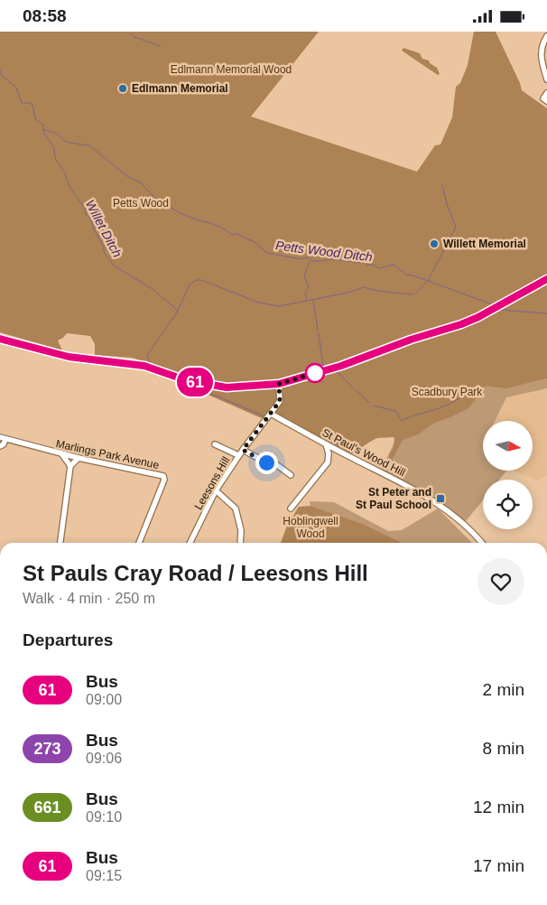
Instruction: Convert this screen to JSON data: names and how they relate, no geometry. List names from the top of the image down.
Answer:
{
  "streets": {
    "street": ["St Paul's Wood Hill", "Marlings Park Avenue", "Leesons Hill"]
  },
  "crossings": [
    ["St Paul's Wood Hill", "Leesons Hill"]
  ],
  "water": ["Willet Ditch", "Petts Wood Ditch"],
  "parks": [
    "Edlmann Memorial Wood",
    "Petts Wood",
    "Scadbury Park",
    "Hoblingwell Wood"
  ],
  "places": {
    "other": ["Edlmann Memorial", "Willett Memorial"],
    "transit": ["St Peter and St Paul School"]
  },
  "lines": ["bus line 61"],
  "north": "right",
  "page": {
    "status": "08:58",
    "on_map": "61",
    "heading": [
      ["St Pauls Cray Road / Leesons Hill", "Walk · 4 min · 250 m"],
      "Departures"
    ],
    "list": [
      {
        "mark": "61",
        "name": "Bus",
        "note": "09:00",
        "value": "2 min"
      },
      {
        "mark": "273",
        "name": "Bus",
        "note": "09:06",
        "value": "8 min"
      },
      {
        "mark": "661",
        "name": "Bus",
        "note": "09:10",
        "value": "12 min"
      },
      {
        "mark": "61",
        "name": "Bus",
        "note": "09:15",
        "value": "17 min"
      }
    ]
  }
}
